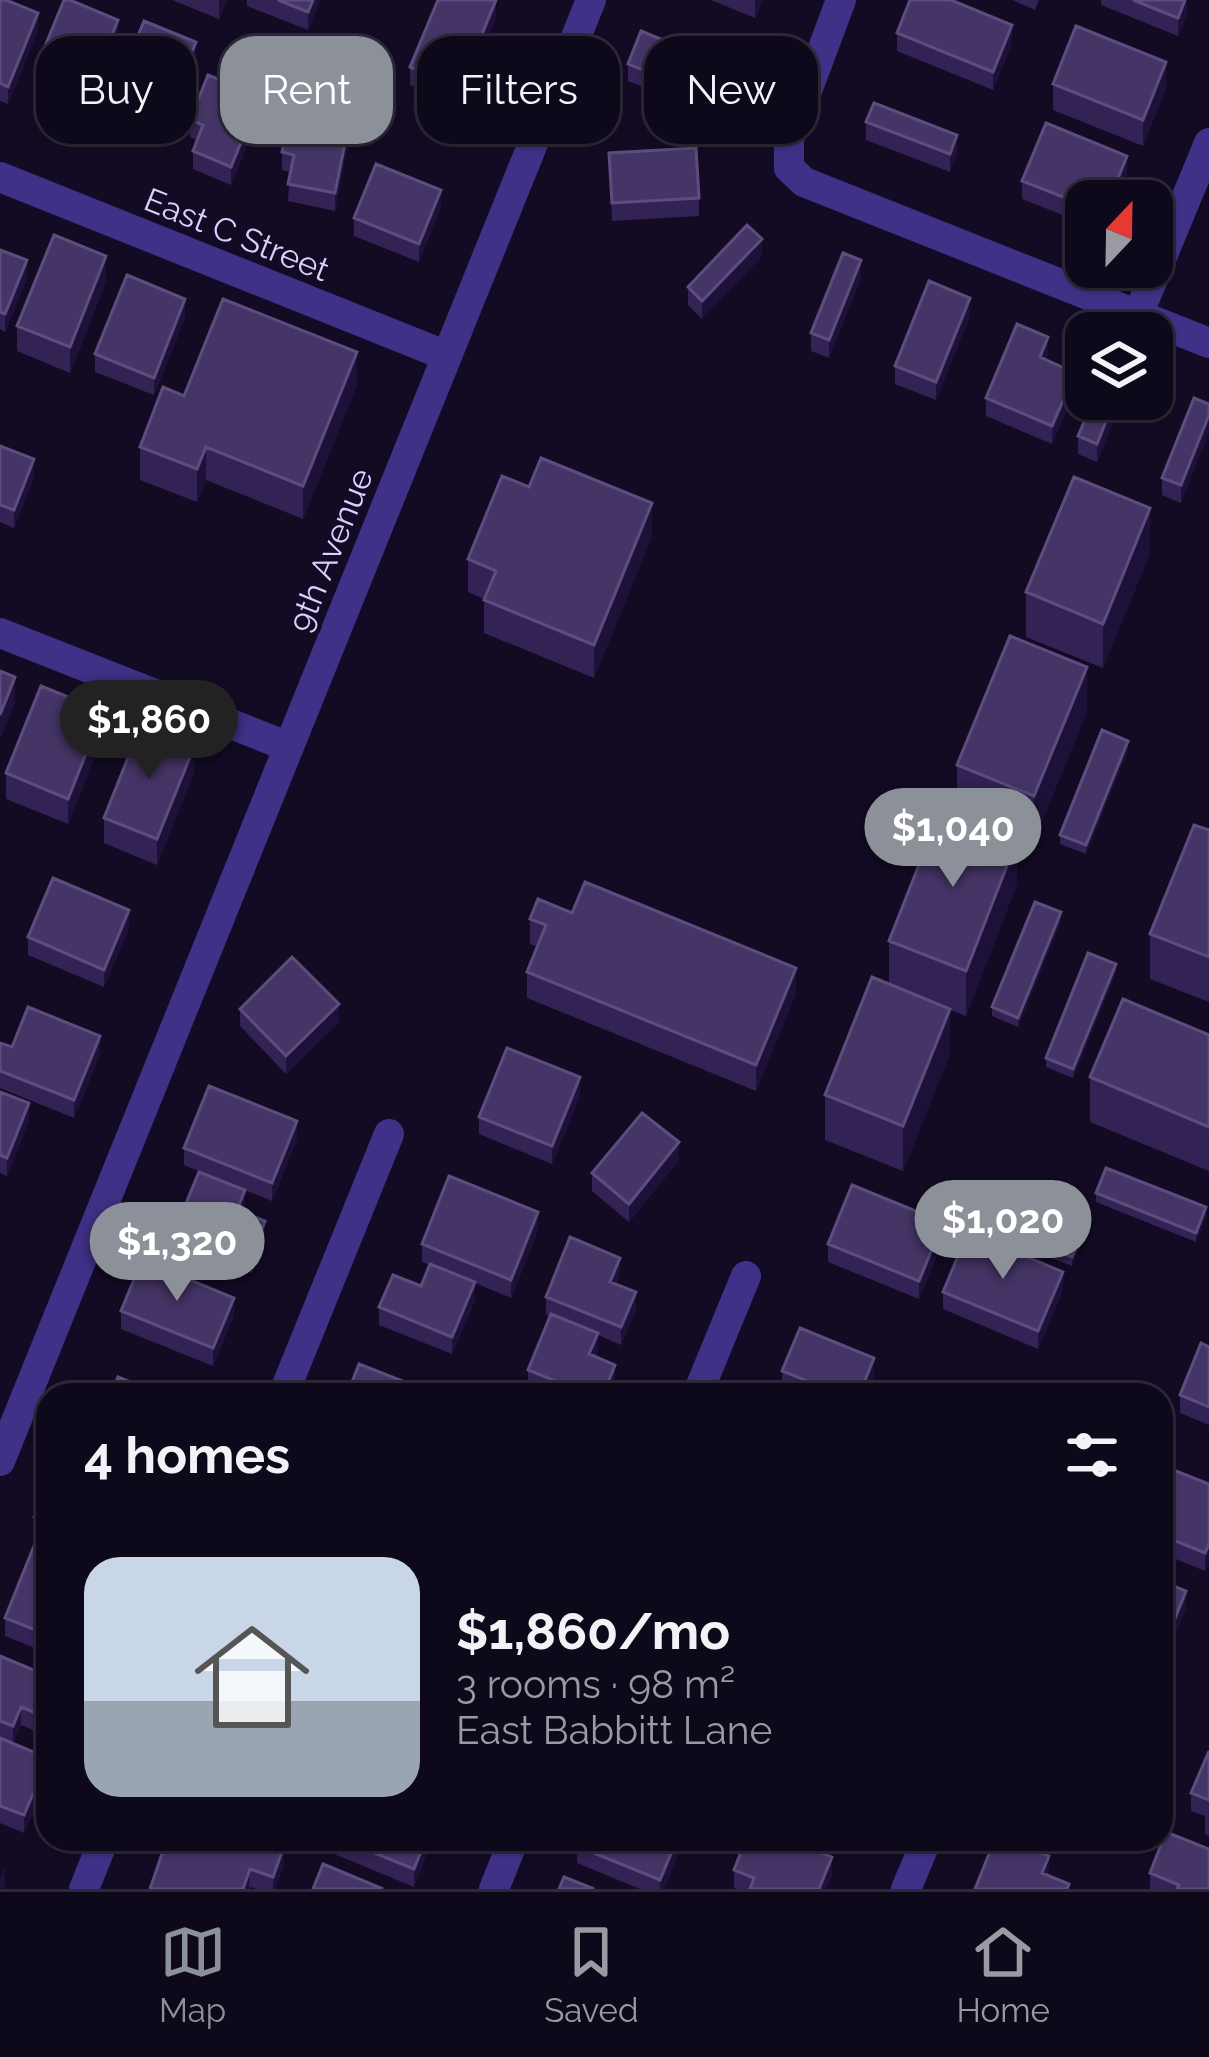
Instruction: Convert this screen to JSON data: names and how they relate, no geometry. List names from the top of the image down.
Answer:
{
  "streets": {
    "street": ["East C Street", "9th Avenue"]
  },
  "crossings": [
    ["East C Street", "9th Avenue"]
  ],
  "north": "top",
  "page": {
    "chip": [
      "Buy",
      "Rent",
      "Filters",
      "New"
    ],
    "price": [
      "$1,860",
      "$1,040",
      "$1,020",
      "$1,320"
    ],
    "heading": "4 homes",
    "list": [
      {
        "name": "$1,860/mo",
        "note": "3 rooms · 98 m² · East Babbitt Lane"
      }
    ],
    "tabs": ["Map", "Saved", "Home"]
  }
}
